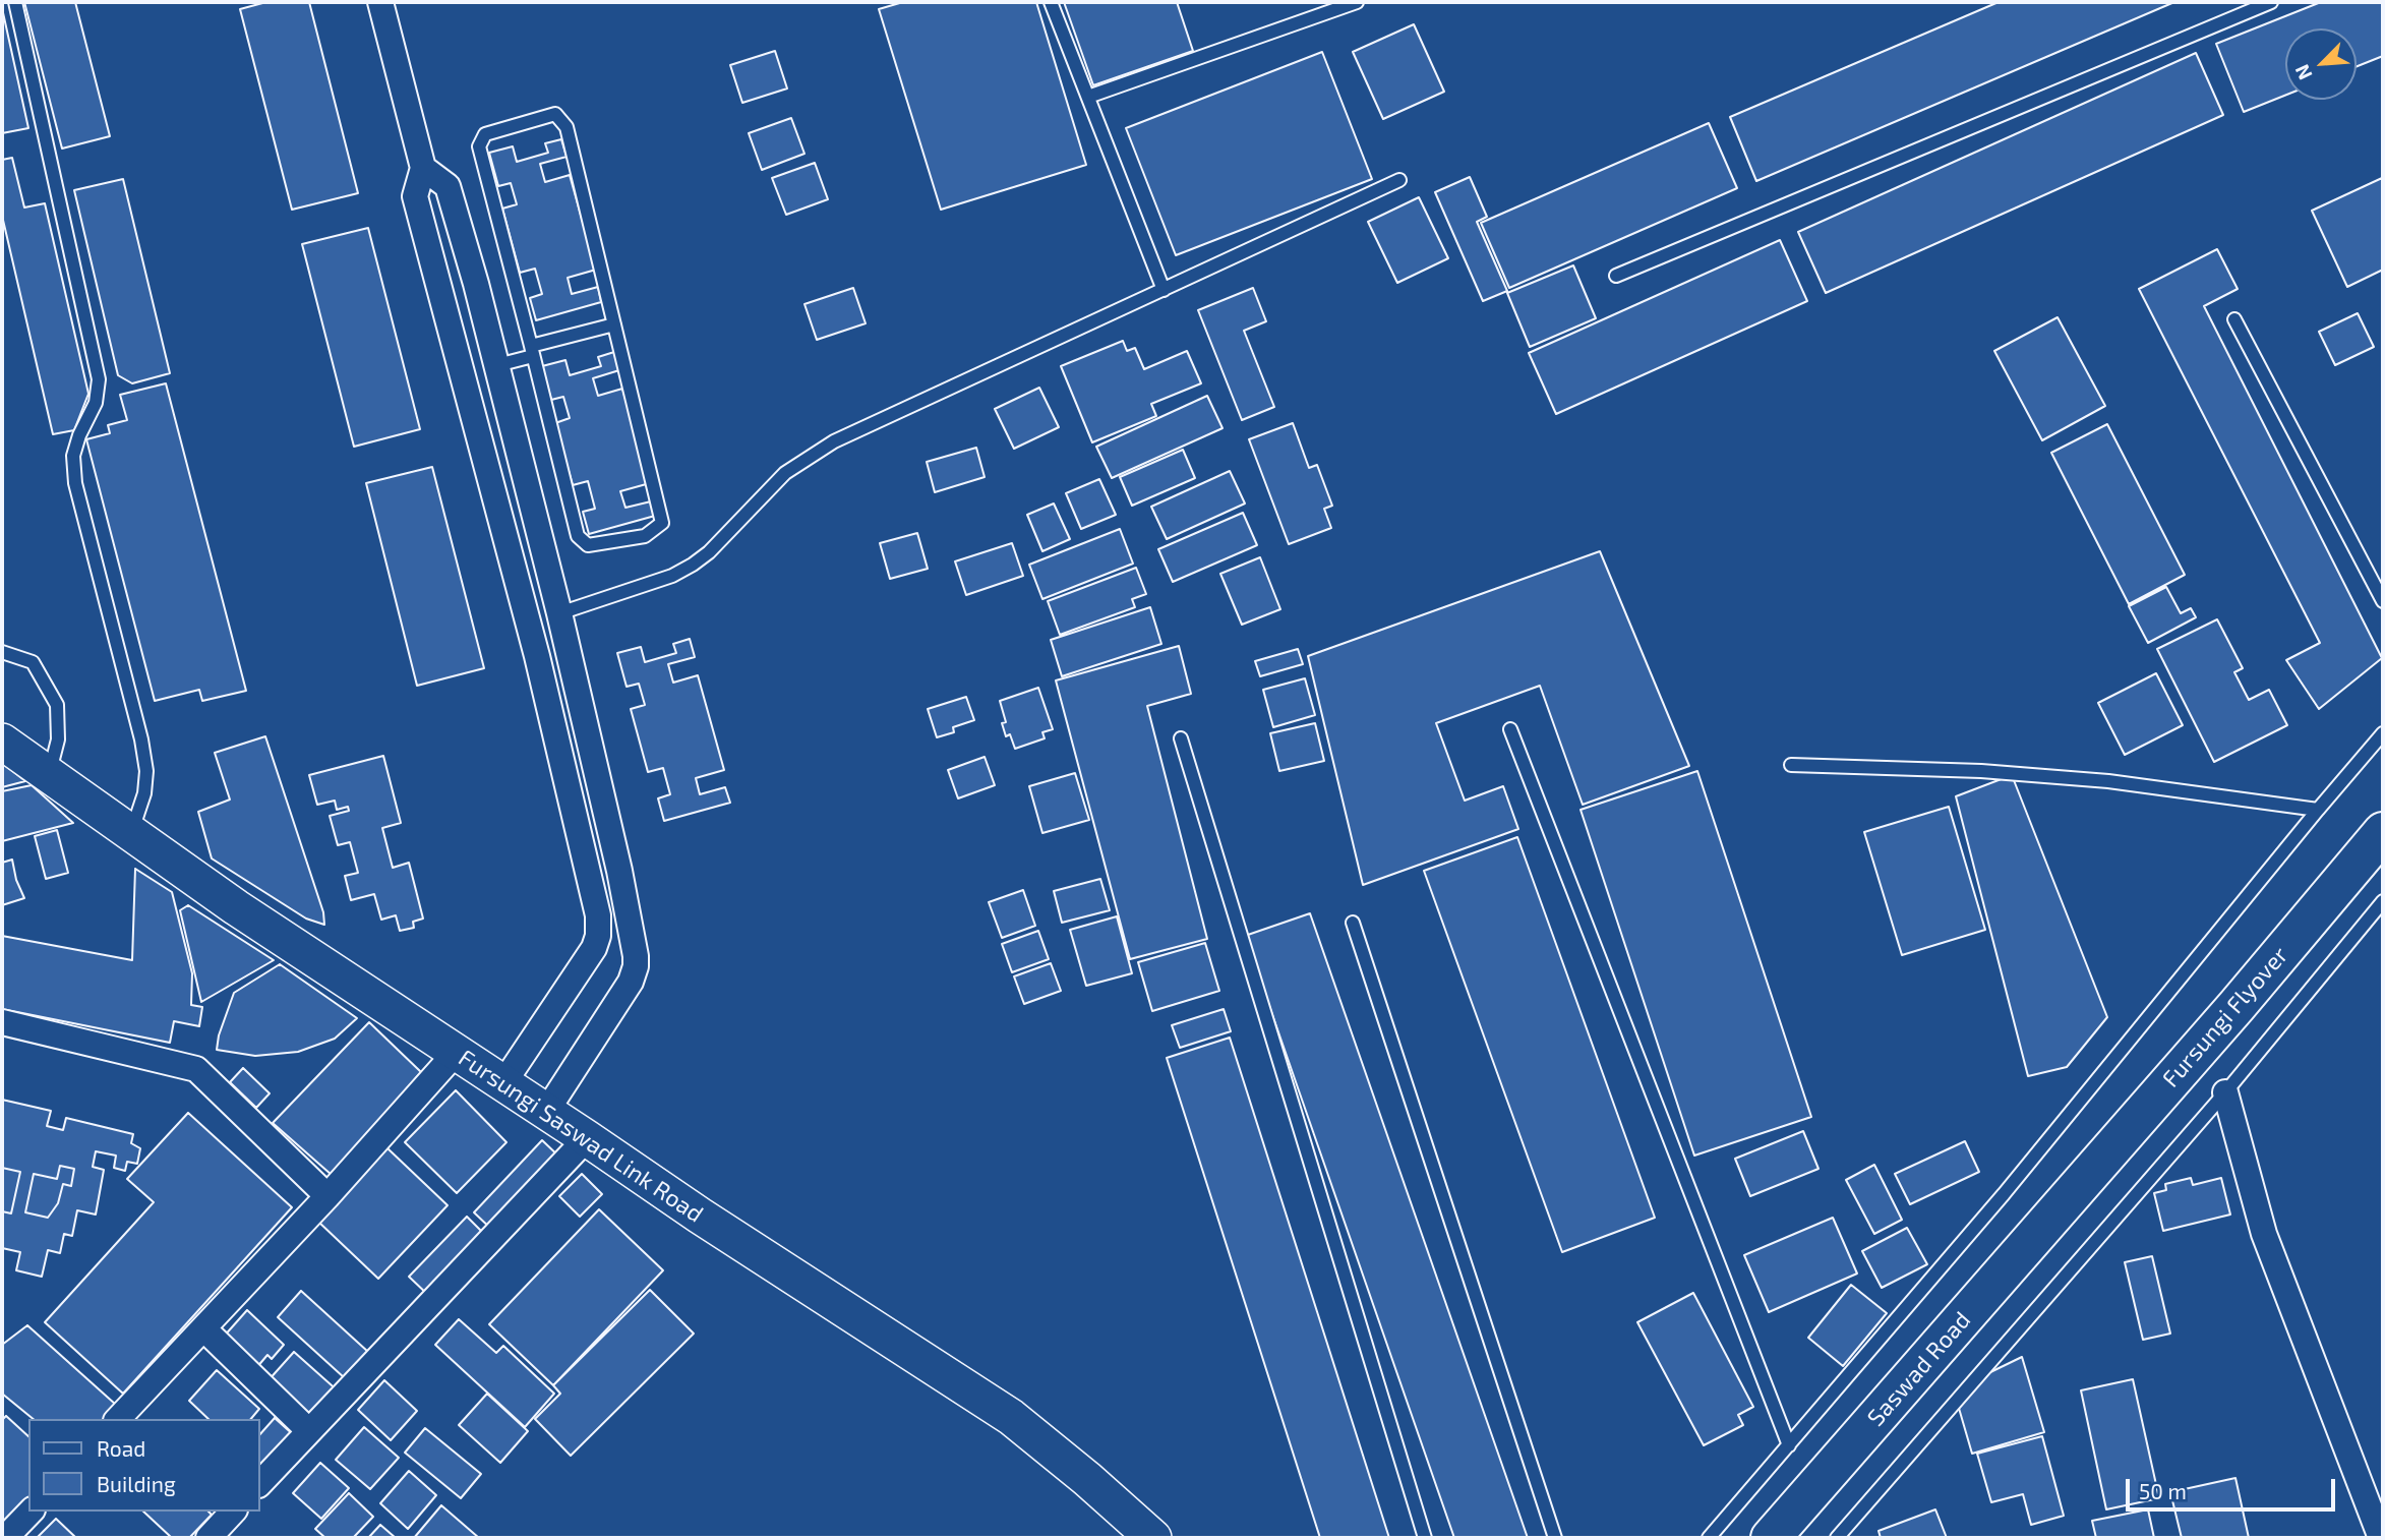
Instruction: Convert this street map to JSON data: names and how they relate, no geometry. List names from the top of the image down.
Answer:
{
  "streets": {
    "highway": ["Fursungi Flyover", "Saswad Road"],
    "street": ["Fursungi Saswad Link Road"]
  },
  "crossings": [
    ["Fursungi Flyover", "Saswad Road"]
  ],
  "legend": ["Road", "Building"],
  "scale_bar": "50 m",
  "north": "bottom left"
}
